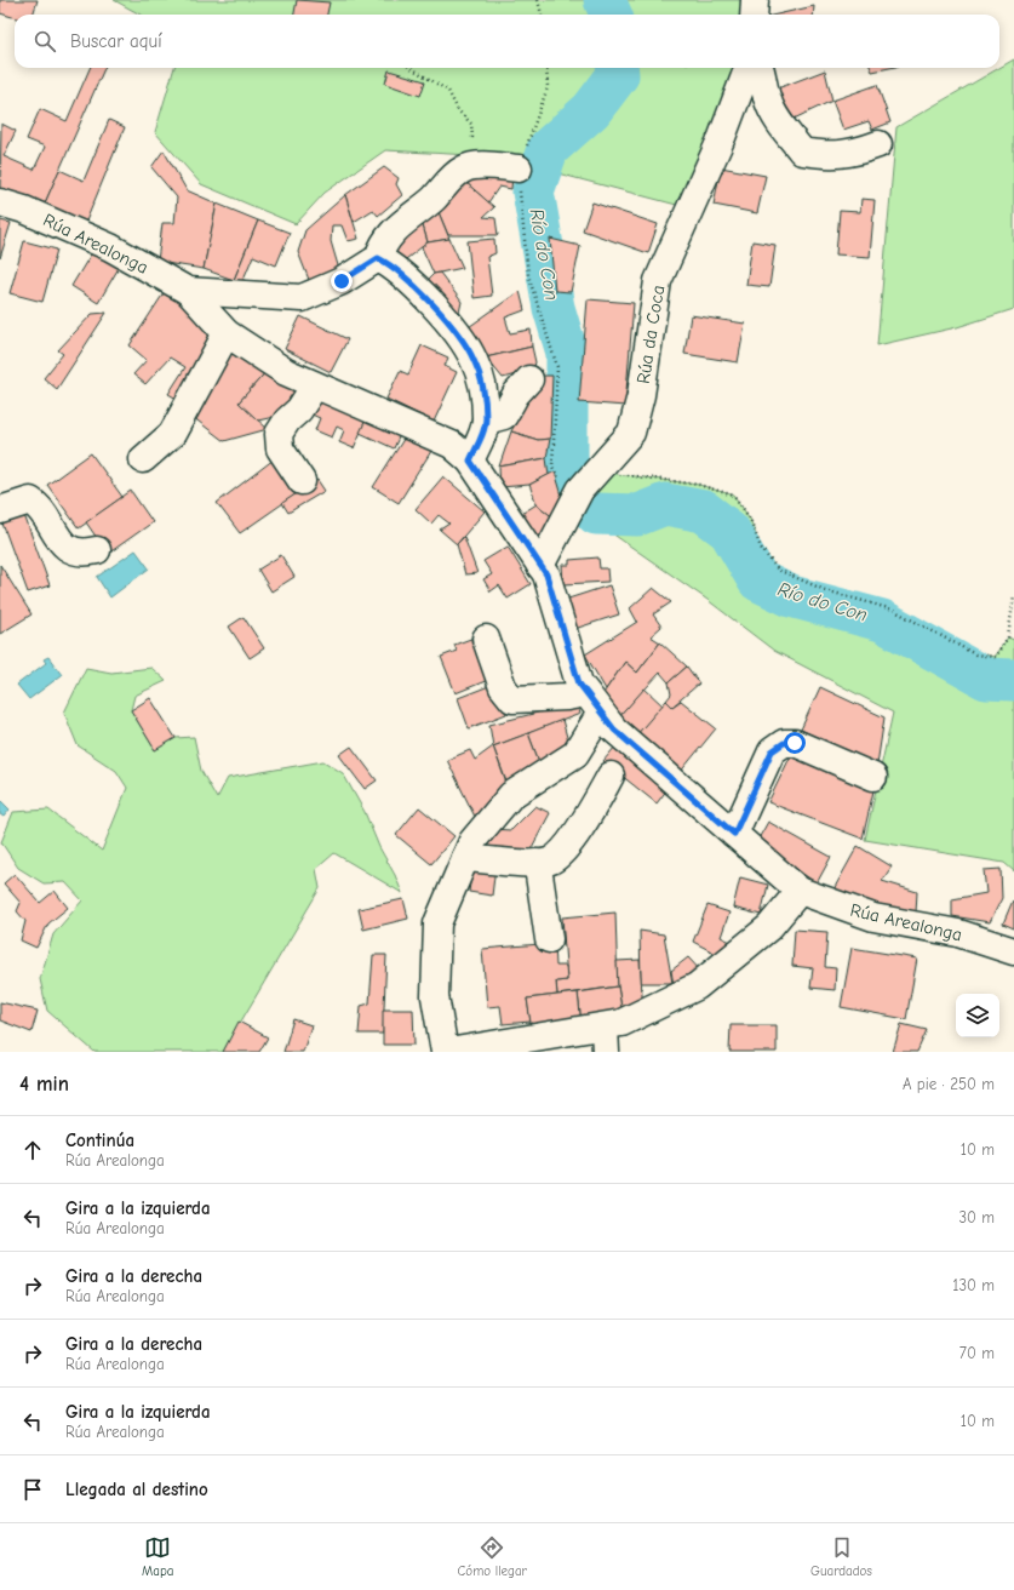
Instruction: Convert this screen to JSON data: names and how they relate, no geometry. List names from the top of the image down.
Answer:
{
  "streets": {
    "street": ["Rúa Arealonga", "Rúa da Coca"]
  },
  "crossings": [
    ["Rúa Arealonga", "Rúa da Coca"]
  ],
  "water": ["Río do Con"],
  "page": {
    "search": "Buscar aquí",
    "heading": ["4 min", "A pie · 250 m"],
    "list": [
      ["Continúa", "Rúa Arealonga", "10 m"],
      ["Gira a la izquierda", "Rúa Arealonga", "30 m"],
      ["Gira a la derecha", "Rúa Arealonga", "130 m"],
      ["Gira a la derecha", "Rúa Arealonga", "70 m"],
      ["Gira a la izquierda", "Rúa Arealonga", "10 m"],
      "Llegada al destino"
    ],
    "nav": ["Mapa", "Cómo llegar", "Guardados"]
  }
}
